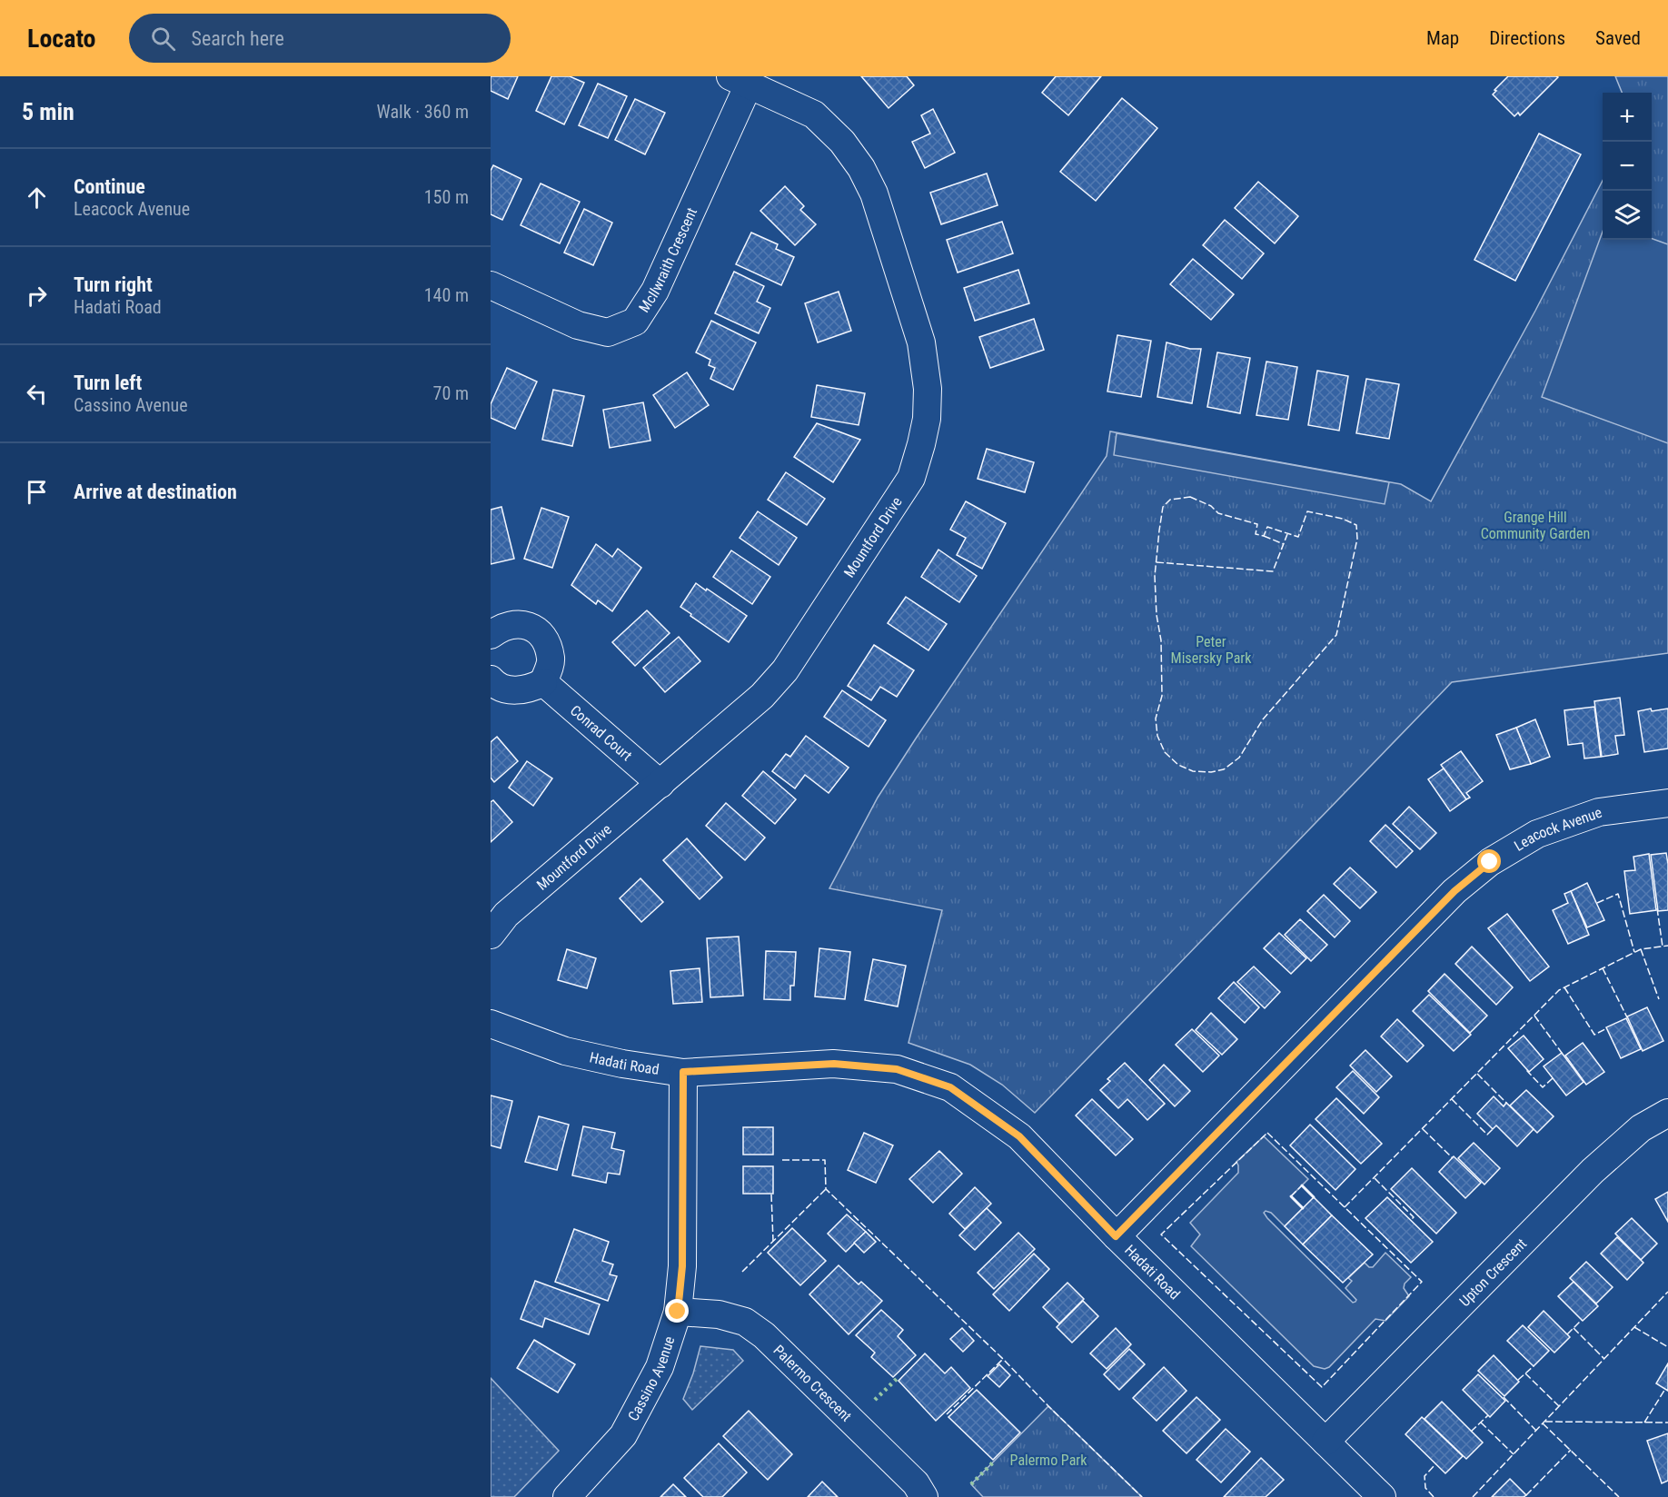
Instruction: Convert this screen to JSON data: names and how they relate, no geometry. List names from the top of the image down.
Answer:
{
  "streets": {
    "street": [
      "McIlwraith Crescent",
      "Mountford Drive",
      "Conrad Court",
      "Leacock Avenue",
      "Hadati Road",
      "Upton Crescent",
      "Cassino Avenue",
      "Palermo Crescent"
    ]
  },
  "crossings": [
    ["McIlwraith Crescent", "Mountford Drive"],
    ["Mountford Drive", "Conrad Court"],
    ["Leacock Avenue", "Hadati Road"],
    ["Hadati Road", "Upton Crescent"],
    ["Hadati Road", "Cassino Avenue"],
    ["Cassino Avenue", "Palermo Crescent"]
  ],
  "parks": ["Grange Hill Community Garden", "Peter Misersky Park", "Palermo Park"],
  "page": {
    "header": "Locato",
    "search": "Search here",
    "nav": ["Map", "Directions", "Saved"],
    "heading": ["5 min", "Walk · 360 m"],
    "map_buttons": ["+", "−"],
    "list": [
      ["Continue", "Leacock Avenue", "150 m"],
      ["Turn right", "Hadati Road", "140 m"],
      ["Turn left", "Cassino Avenue", "70 m"],
      "Arrive at destination"
    ]
  }
}
